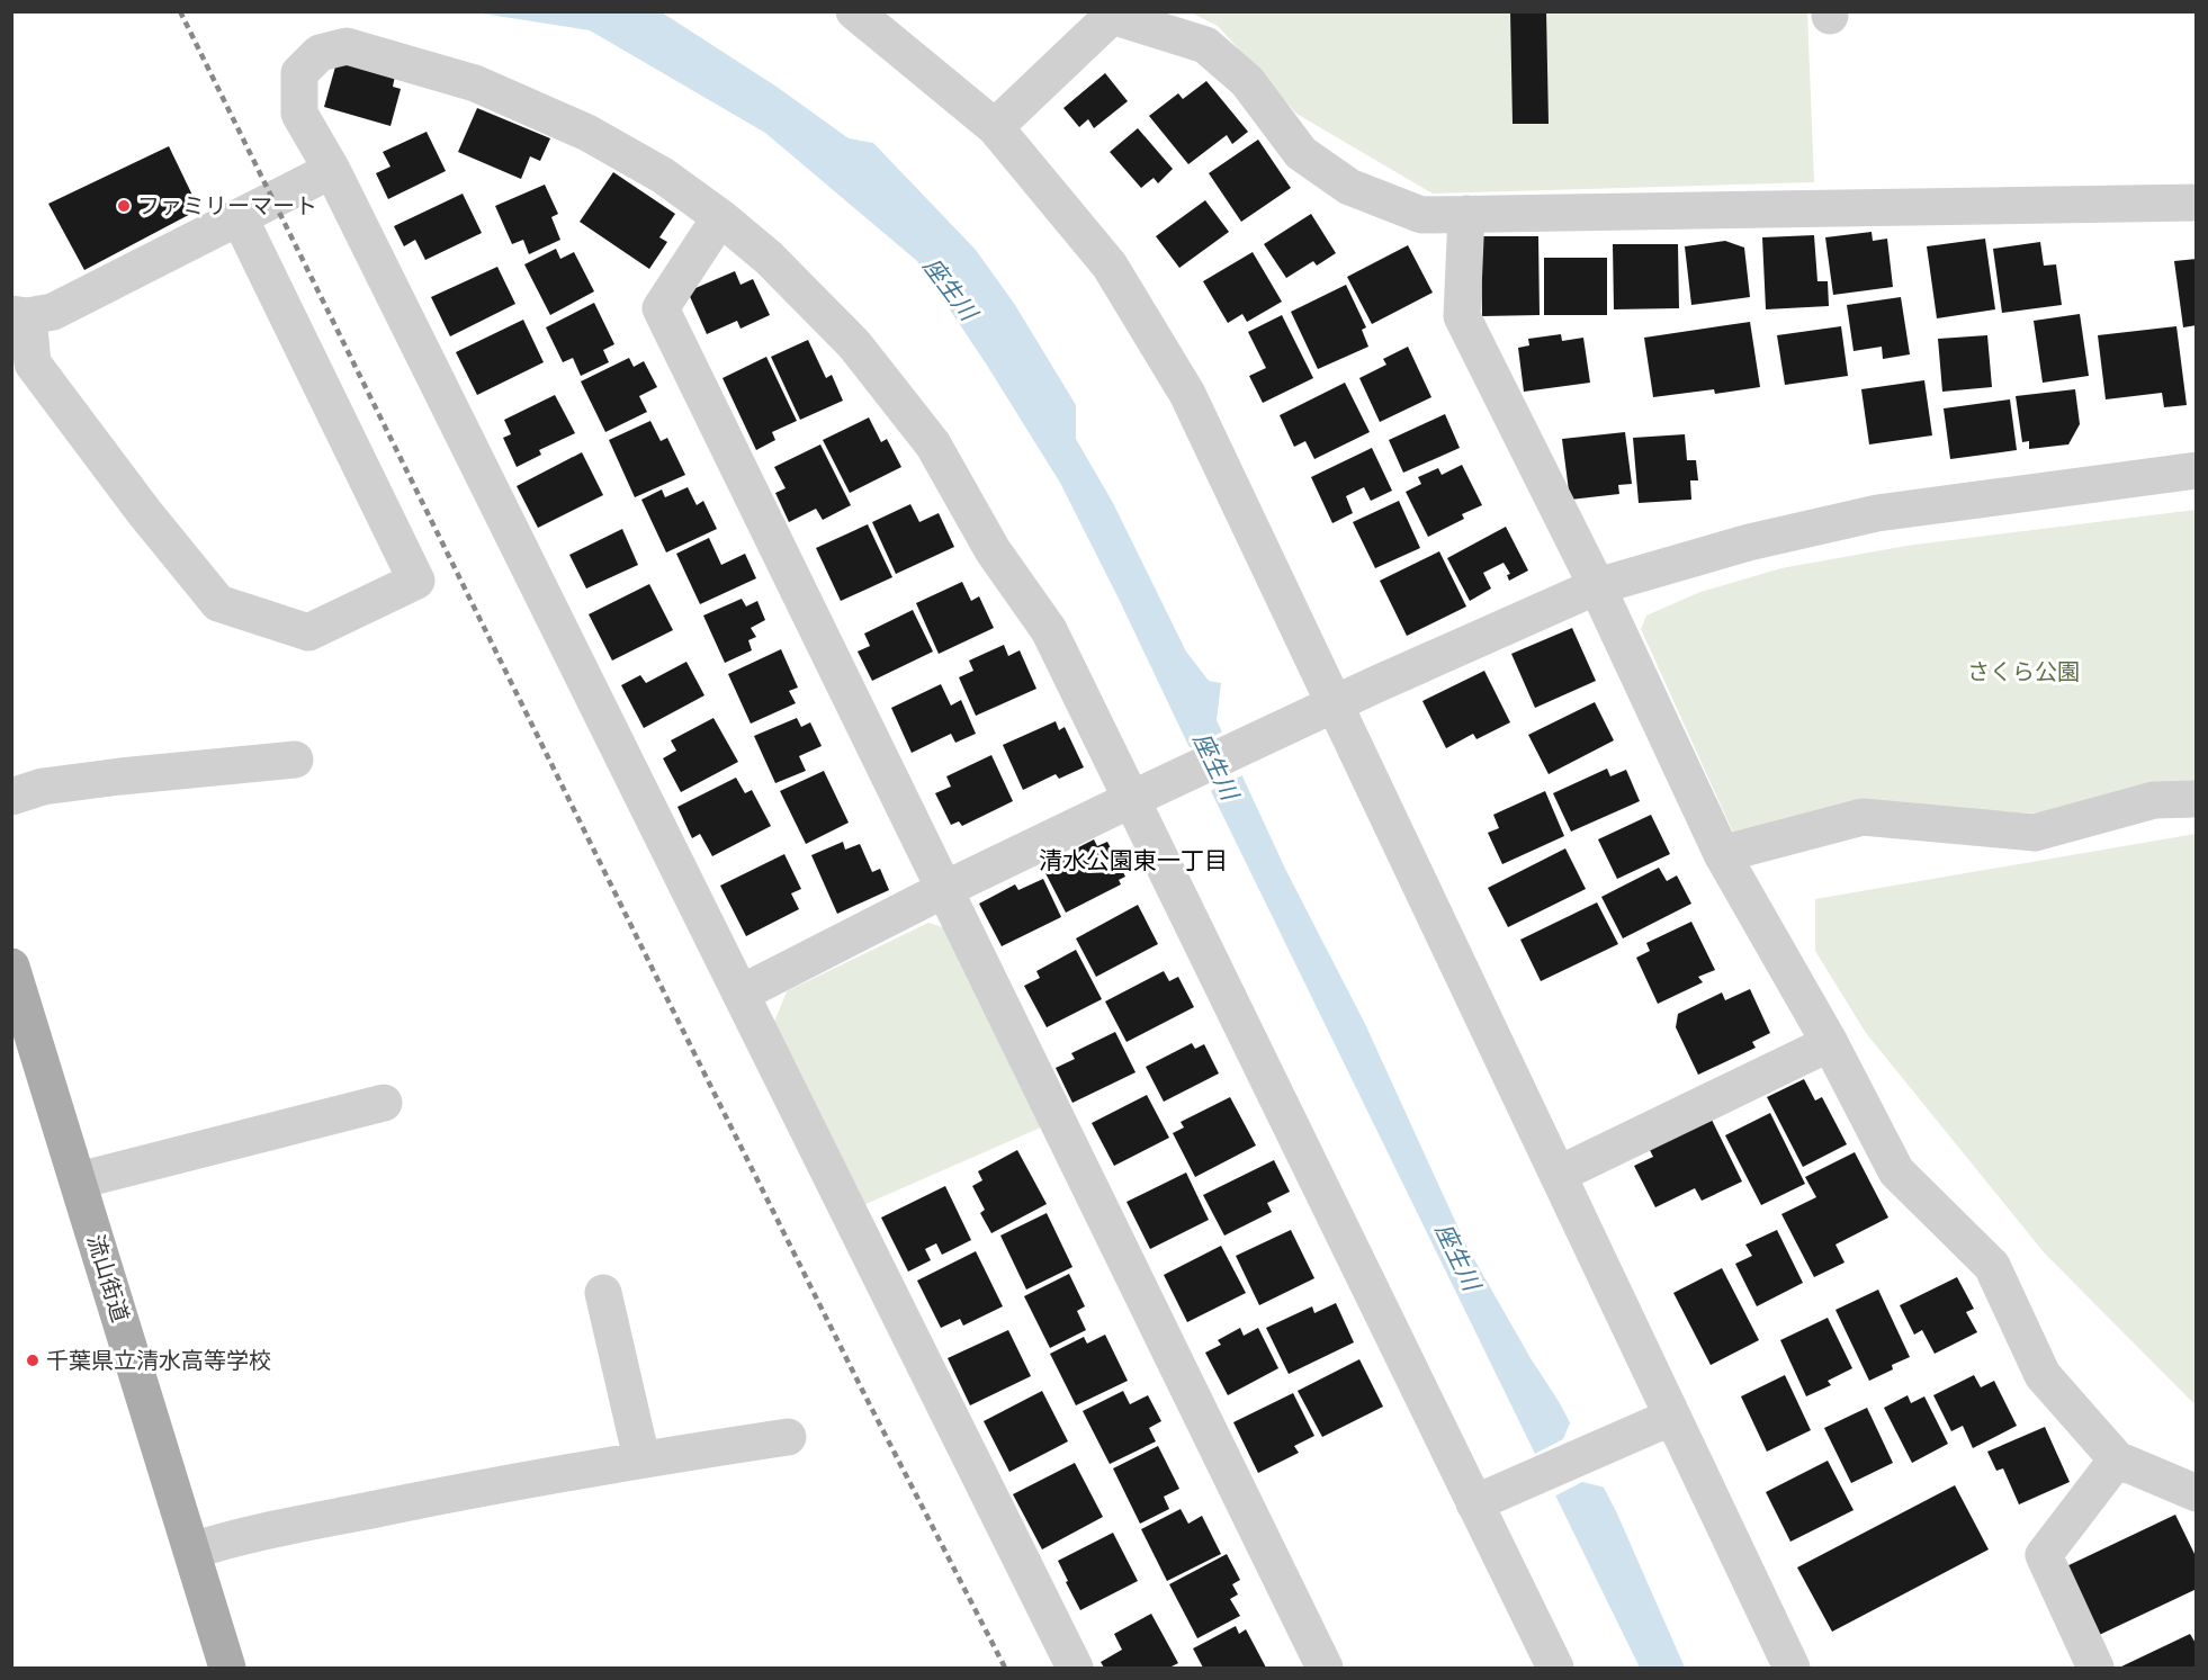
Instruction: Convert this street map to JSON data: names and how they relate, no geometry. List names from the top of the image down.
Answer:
{
  "streets": {
    "main road": ["流山街道"]
  },
  "districts": ["清水公園東一丁目"],
  "water": ["座生川"],
  "parks": ["さくら公園"],
  "places": ["ファミリーマート", "千葉県立清水高等学校"]
}
